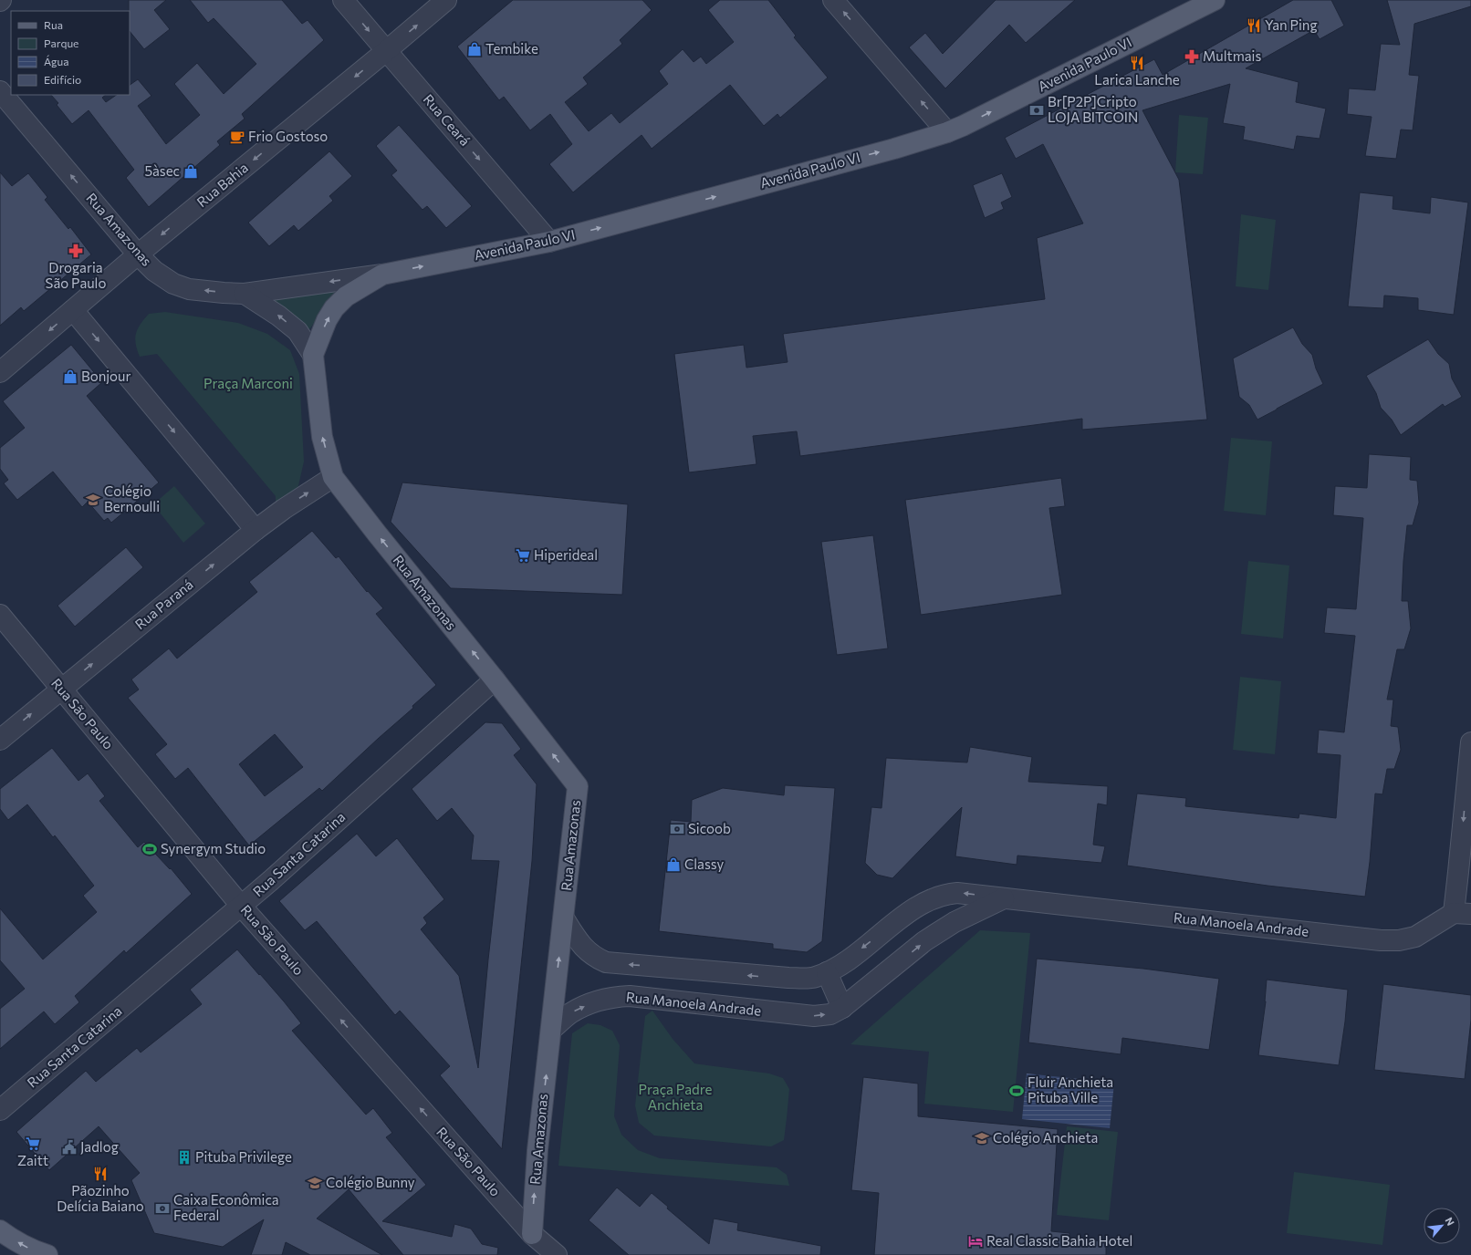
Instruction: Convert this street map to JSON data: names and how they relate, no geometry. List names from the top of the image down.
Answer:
{
  "streets": {
    "main road": ["Avenida Paulo VI", "Rua Amazonas"],
    "street": [
      "Rua Ceará",
      "Rua Bahia",
      "Rua Paraná",
      "Rua São Paulo",
      "Rua Santa Catarina",
      "Rua Manoela Andrade"
    ]
  },
  "crossings": [
    ["Avenida Paulo VI", "Rua Ceará"],
    ["Avenida Paulo VI", "Rua Amazonas"],
    ["Rua Ceará", "Rua Bahia"],
    ["Rua Bahia", "Rua Amazonas"],
    ["Rua Amazonas", "Rua Paraná"],
    ["Rua Amazonas", "Rua São Paulo"],
    ["Rua Amazonas", "Rua Santa Catarina"],
    ["Rua Amazonas", "Rua Manoela Andrade"],
    ["Rua Paraná", "Rua São Paulo"],
    ["Rua São Paulo", "Rua Santa Catarina"]
  ],
  "one_way": [
    "Rua Ceará",
    "Rua Amazonas",
    "Rua Paraná",
    "Rua São Paulo"
  ],
  "parks": ["Praça Marconi", "Praça Padre Anchieta"],
  "places": {
    "restaurant": ["Yan Ping", "Larica Lanche", "Pãozinho Delícia Baiano"],
    "shop": [
      "Tembike",
      "5àsec",
      "Bonjour",
      "Classy"
    ],
    "pharmacy": ["Multmais", "Drogaria São Paulo"],
    "bank": ["Br[P2P]Cripto LOJA BITCOIN", "Sicoob", "Caixa Econômica Federal"],
    "cafe": ["Frio Gostoso"],
    "school or university": ["Colégio Bernoulli", "Colégio Anchieta", "Colégio Bunny"],
    "supermarket": ["Hiperideal", "Zaitt"],
    "sports": ["Synergym Studio", "Fluir Anchieta Pituba Ville"],
    "public building": ["Jadlog"],
    "building": ["Pituba Privilege"],
    "hotel": ["Real Classic Bahia Hotel"]
  },
  "legend": [
    "Rua",
    "Parque",
    "Água",
    "Edifício"
  ],
  "north": "top right"
}
